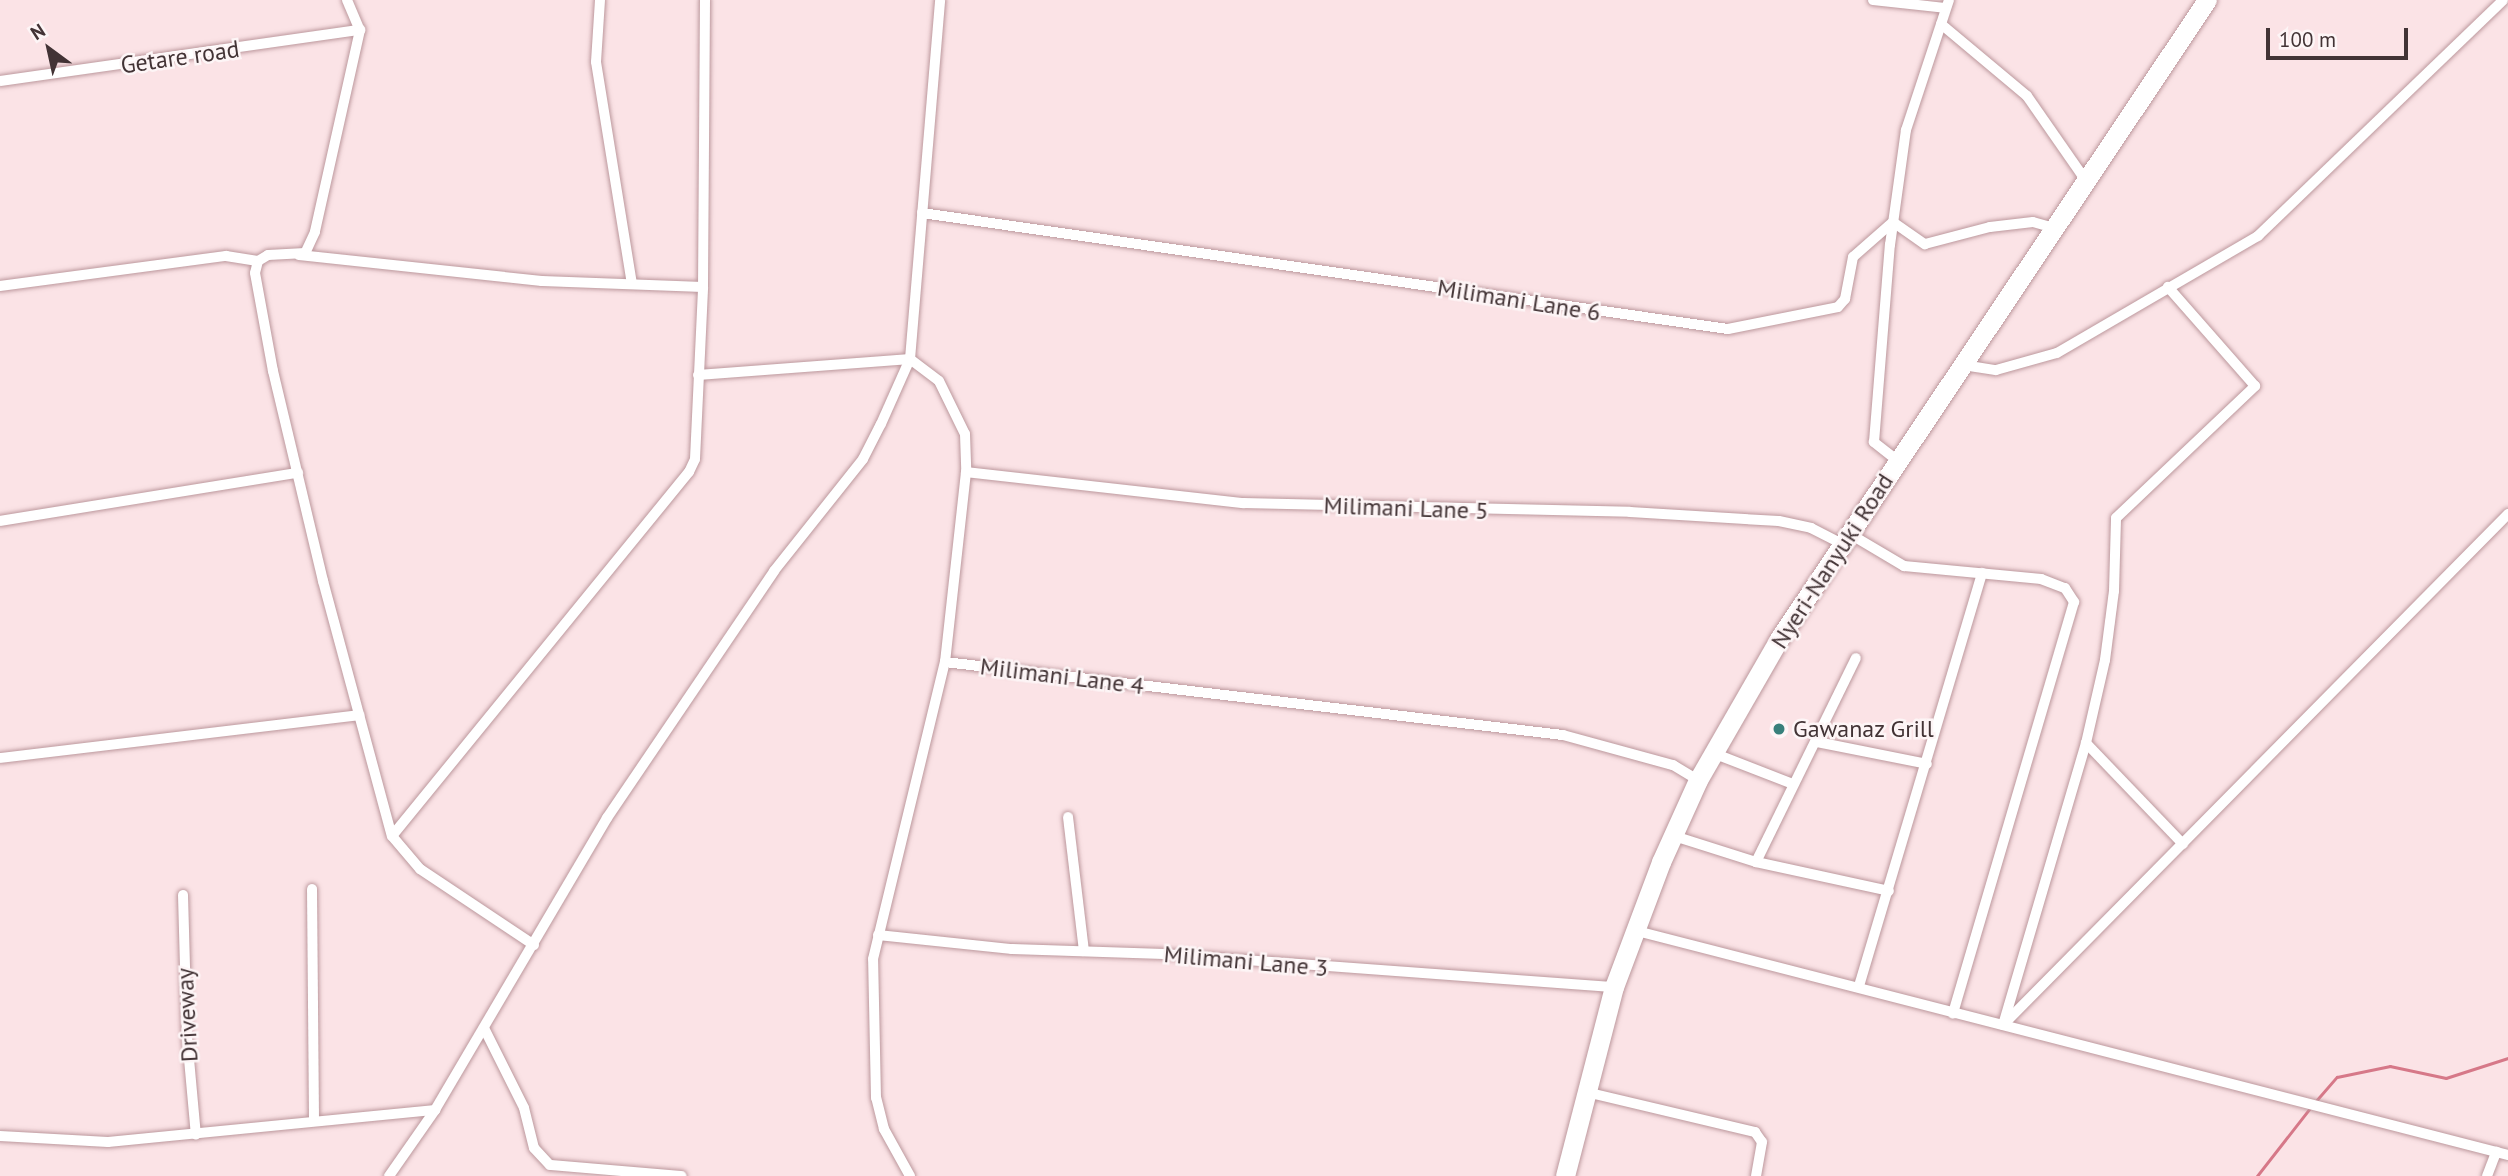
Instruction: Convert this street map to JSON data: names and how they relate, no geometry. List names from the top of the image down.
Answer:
{
  "streets": {
    "highway": ["Nyeri-Nanyuki Road"],
    "street": [
      "Getare road",
      "Milimani Lane 6",
      "Milimani Lane 5",
      "Milimani Lane 4",
      "Milimani Lane 3",
      "Driveway"
    ]
  },
  "crossings": [
    ["Milimani Lane 5", "Nyeri-Nanyuki Road"],
    ["Nyeri-Nanyuki Road", "Milimani Lane 4"],
    ["Nyeri-Nanyuki Road", "Milimani Lane 3"],
    ["Milimani Lane 4", "Milimani Lane 3"]
  ],
  "places": ["Gawanaz Grill"],
  "scale_bar": "100 m",
  "north": "top left"
}
